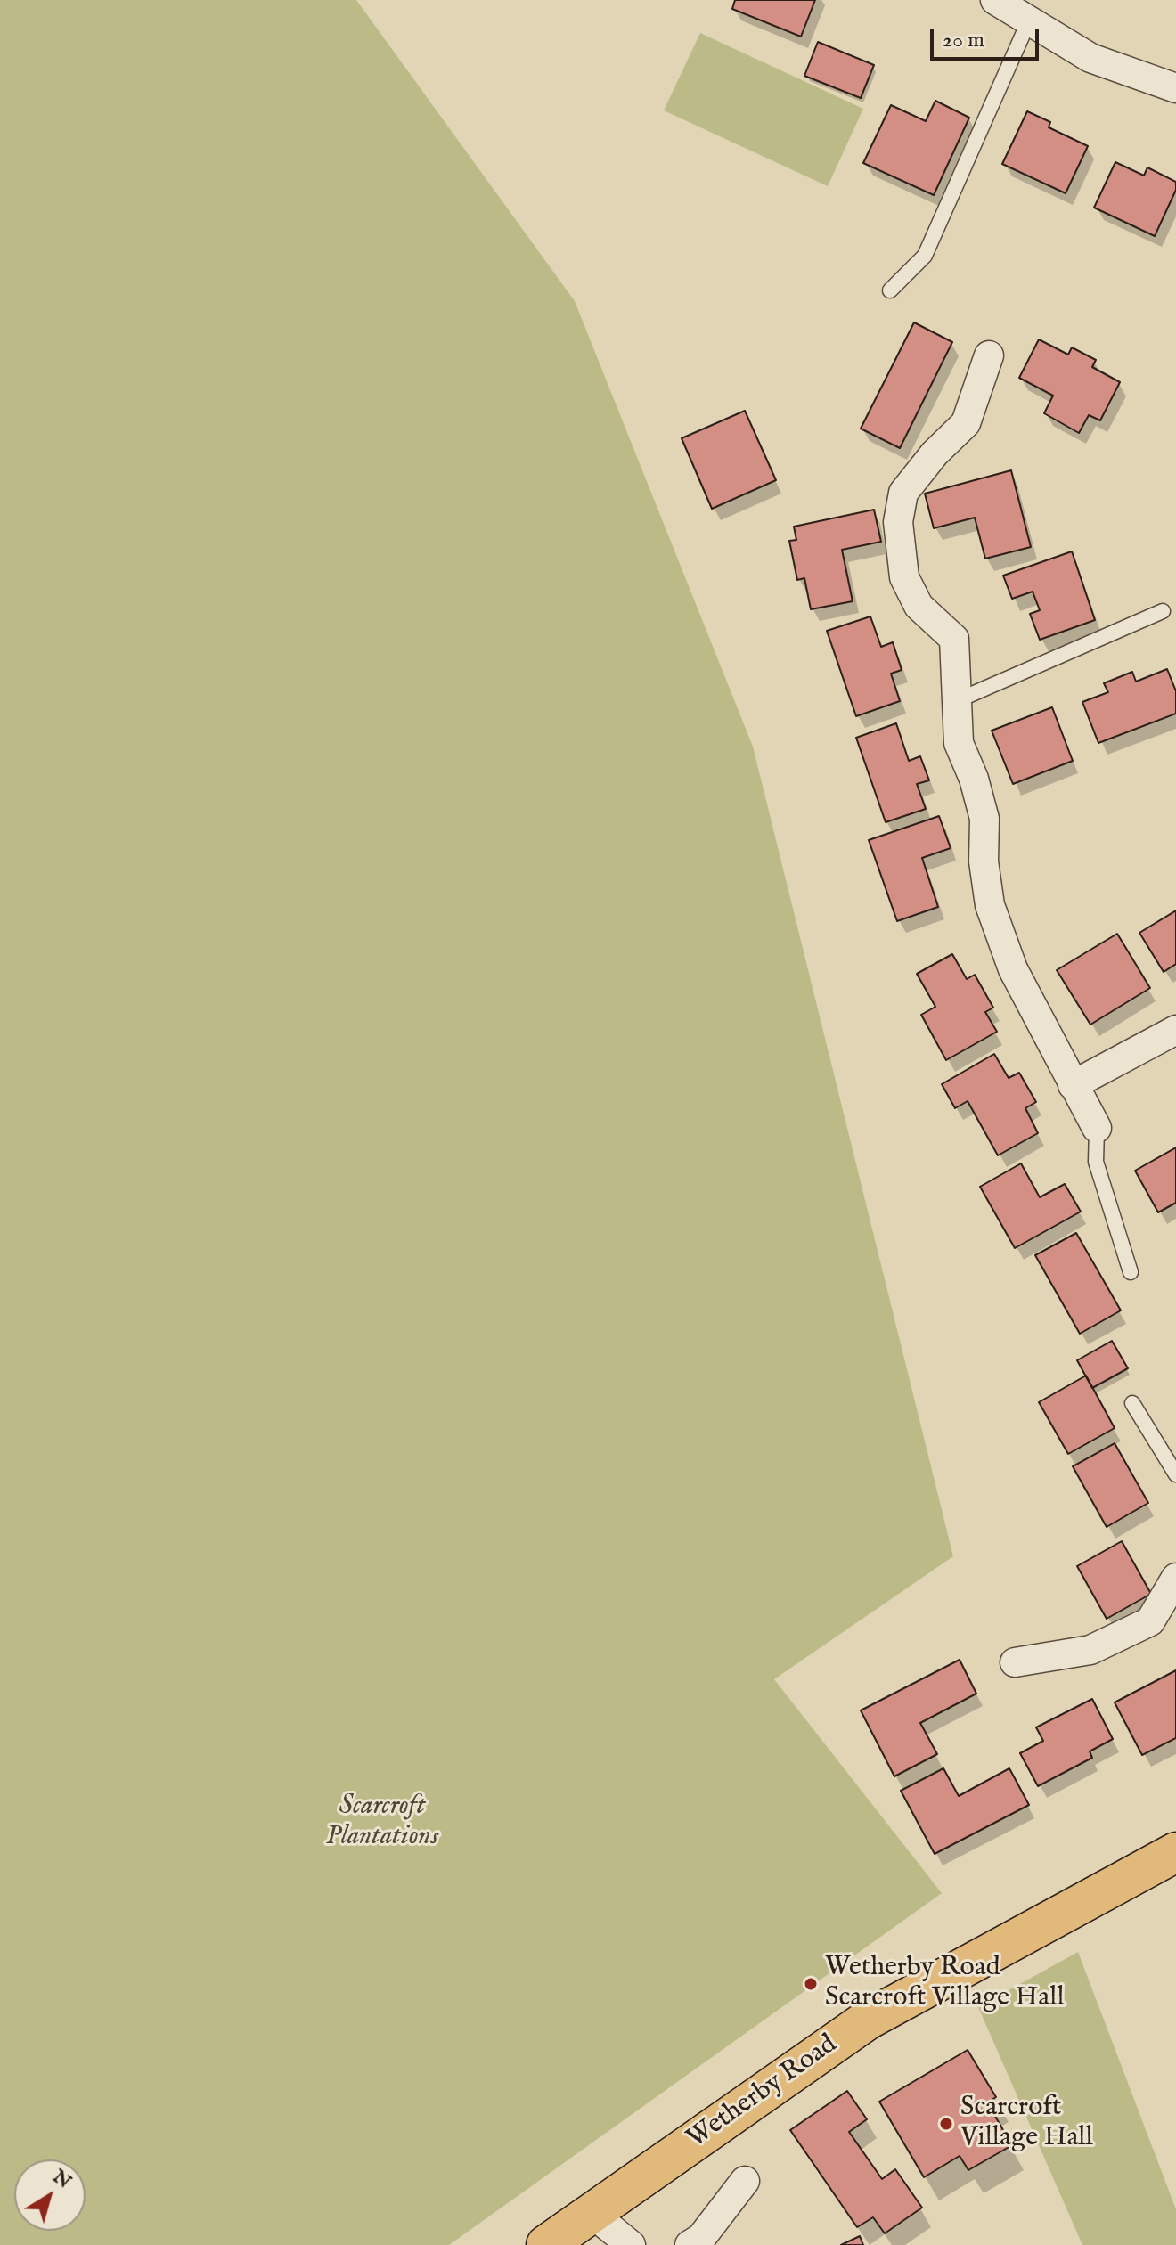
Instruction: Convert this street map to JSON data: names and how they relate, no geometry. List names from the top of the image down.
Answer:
{
  "streets": {
    "main road": ["Wetherby Road"]
  },
  "parks": ["Scarcroft Plantations"],
  "places": ["Wetherby Road Scarcroft Village Hall", "Scarcroft Village Hall"],
  "scale_bar": "20 m",
  "north": "top right"
}
